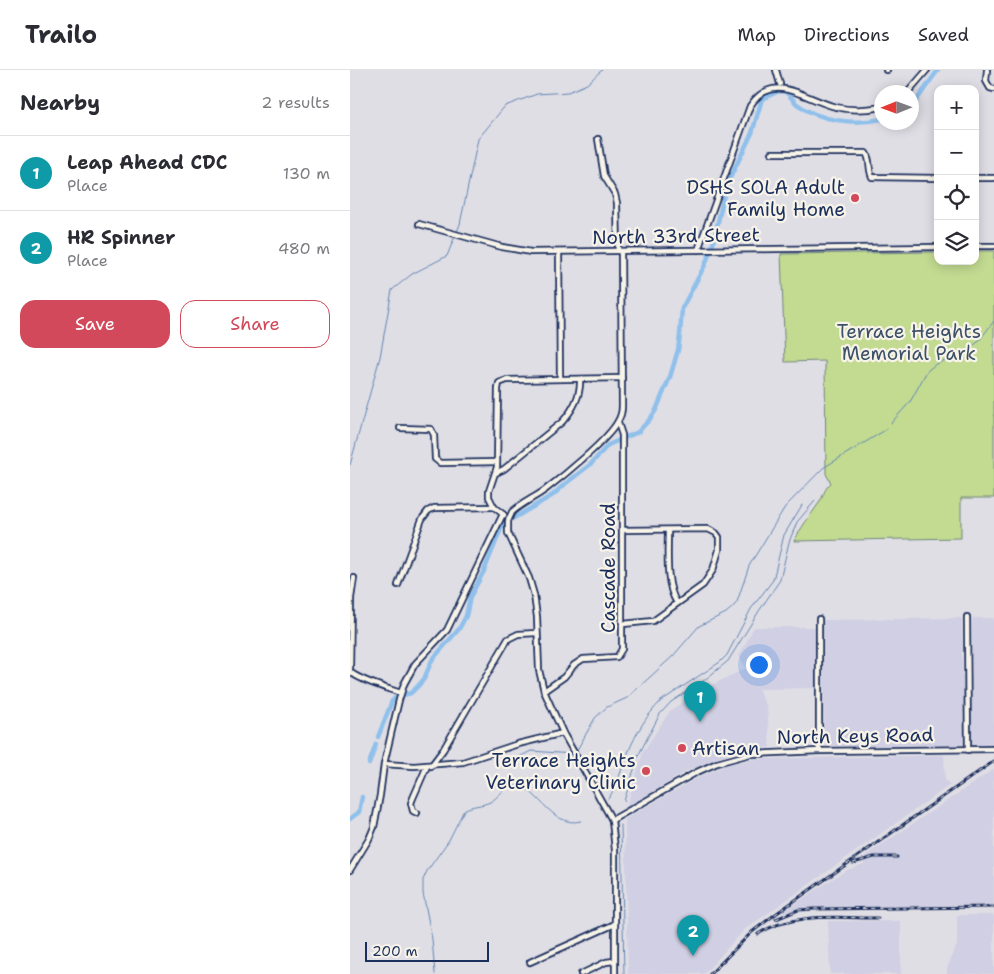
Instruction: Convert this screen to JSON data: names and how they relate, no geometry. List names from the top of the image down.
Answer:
{
  "streets": {
    "street": ["North 33rd Street", "Cascade Road", "North Keys Road"]
  },
  "parks": ["Terrace Heights Memorial Park"],
  "places": ["DSHS SOLA Adult Family Home", "Artisan", "Terrace Heights Veterinary Clinic"],
  "scale_bar": "200 m",
  "north": "left",
  "page": {
    "header": "Trailo",
    "nav": ["Map", "Directions", "Saved"],
    "heading": ["Nearby", "2 results"],
    "map_buttons": ["+", "−"],
    "list": [
      {
        "mark": "1",
        "name": "Leap Ahead CDC",
        "note": "Place",
        "value": "130 m"
      },
      {
        "mark": "2",
        "name": "HR Spinner",
        "note": "Place",
        "value": "480 m"
      }
    ],
    "buttons": ["Save", "Share"],
    "pins": ["1", "2"],
    "scale": "200 m"
  }
}
